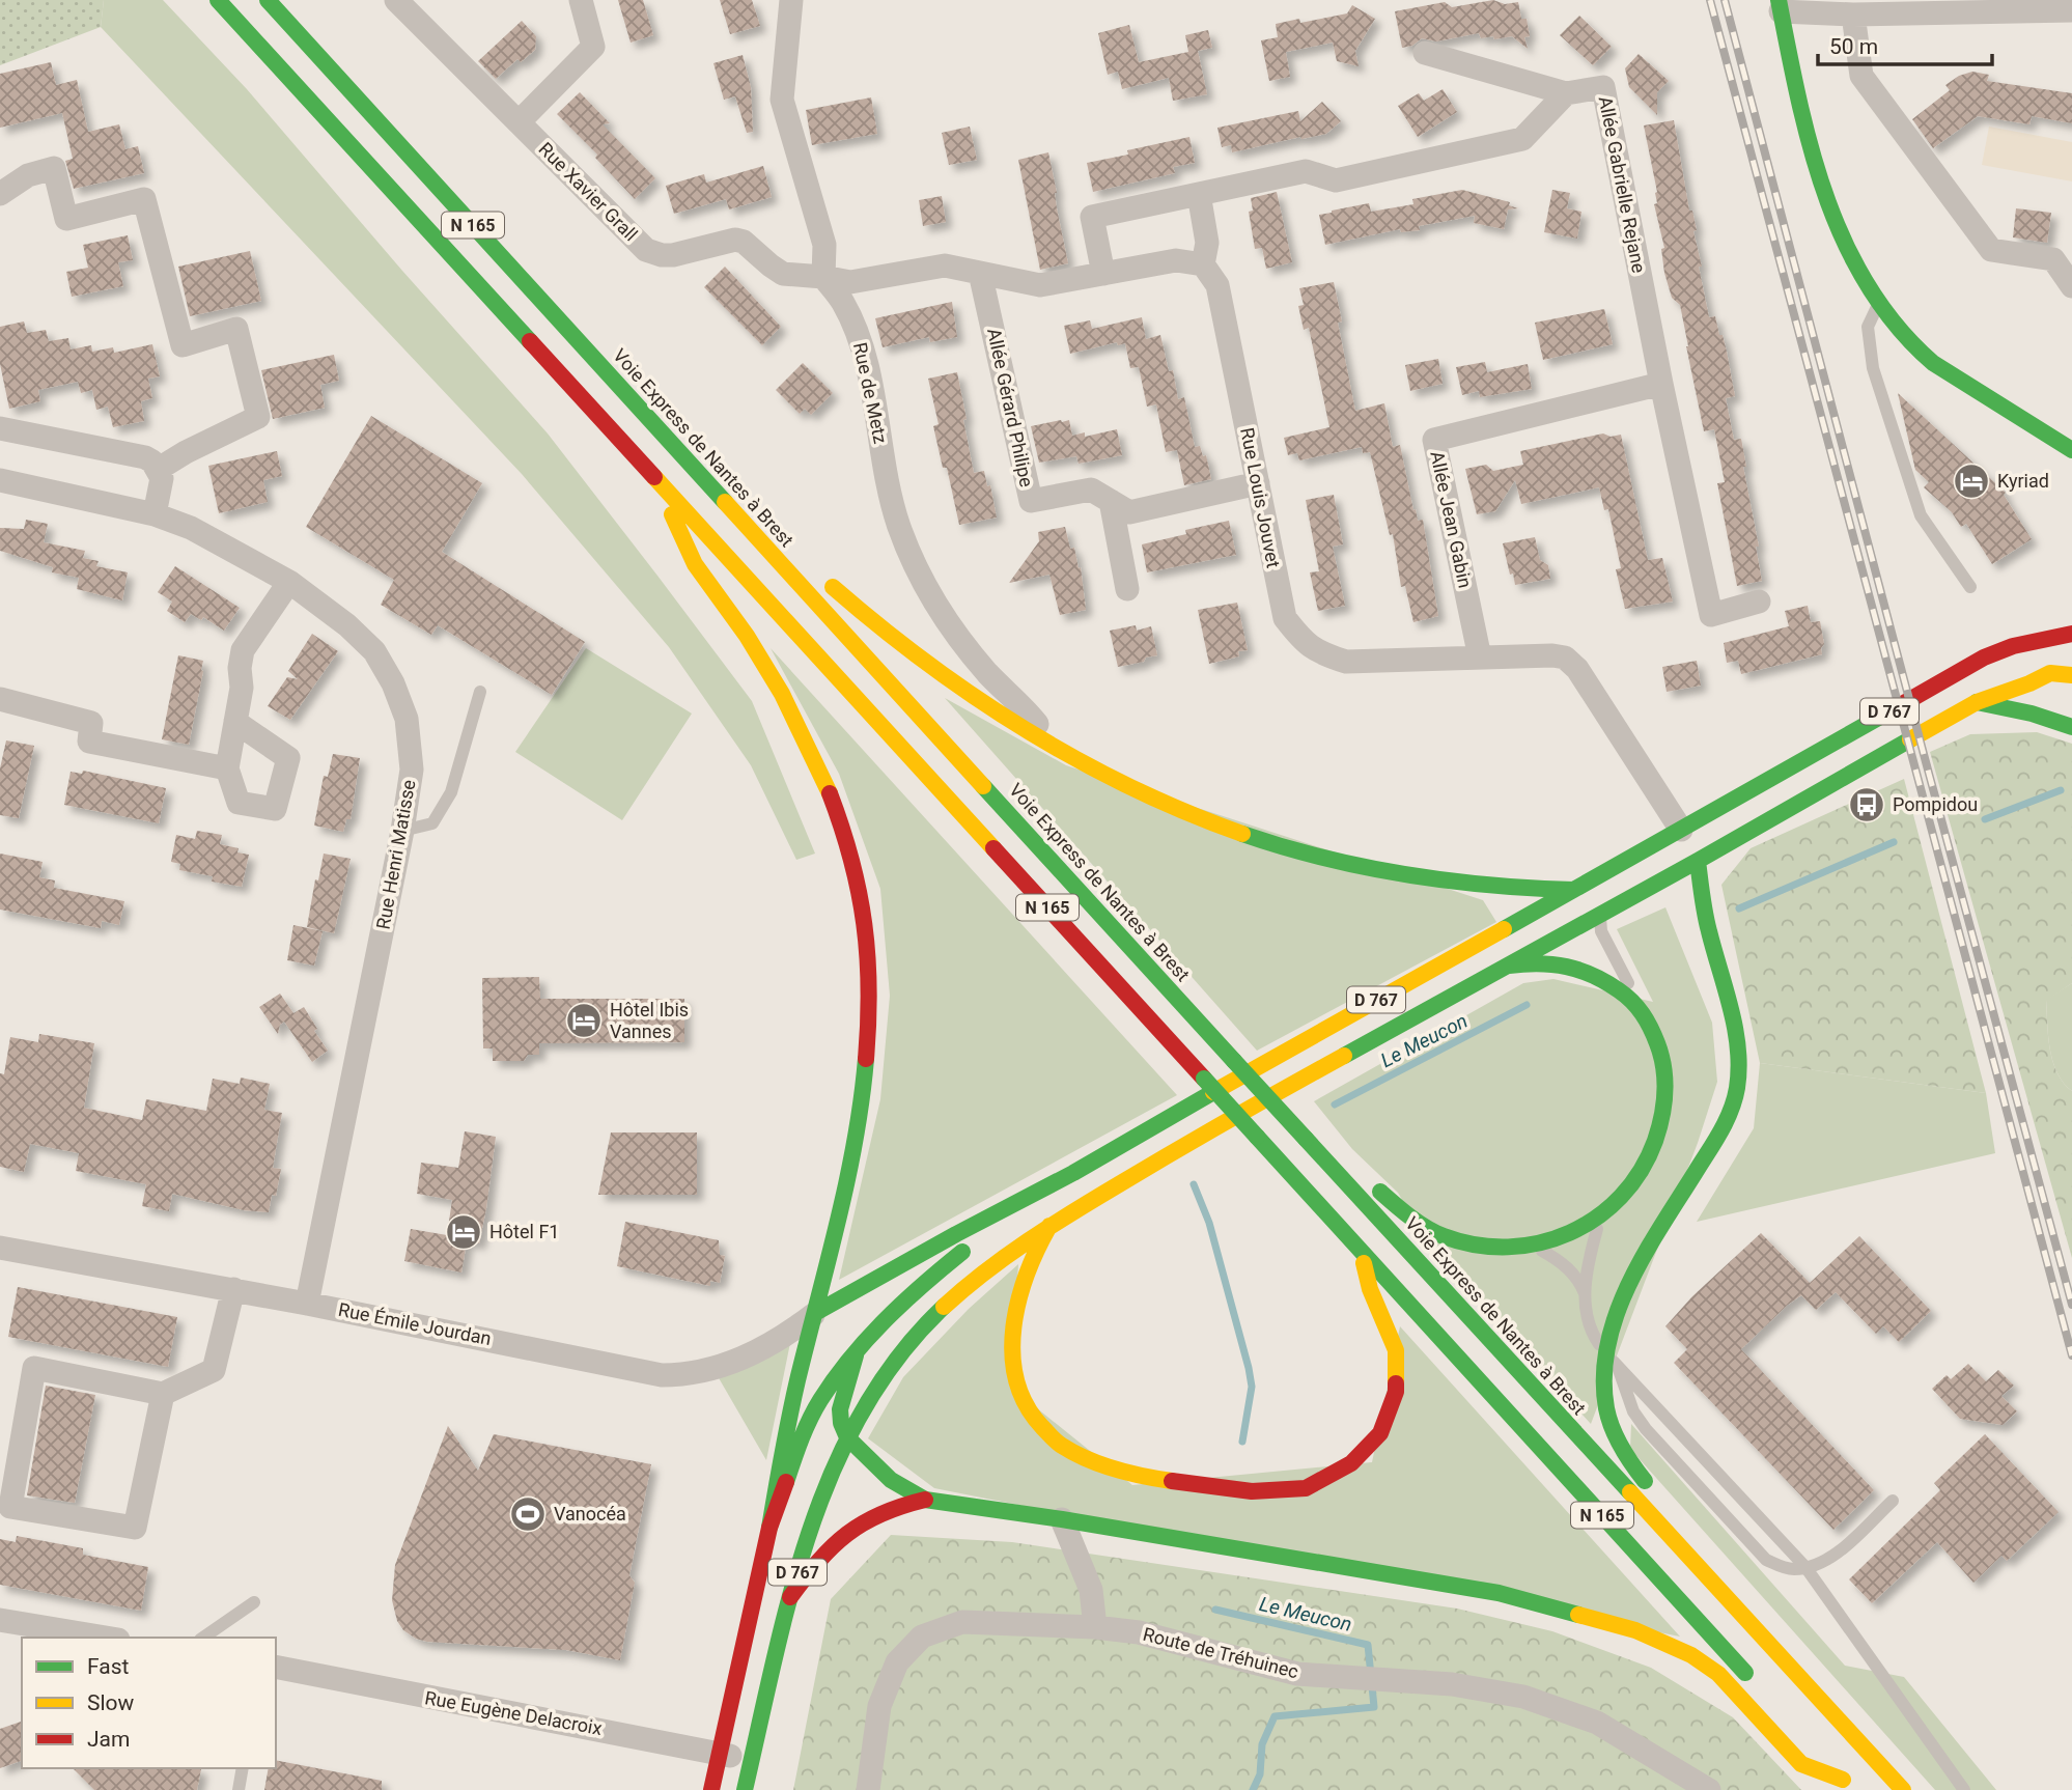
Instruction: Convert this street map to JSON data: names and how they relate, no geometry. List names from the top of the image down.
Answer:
{
  "streets": {
    "main road": ["N 165", "Voie Express de Nantes à Brest", "D 767"],
    "street": [
      "Allée Gabrielle Rejane",
      "Rue Xavier Grall",
      "Rue de Metz",
      "Allée Gérard Philipe",
      "Rue Louis Jouvet",
      "Allée Jean Gabin",
      "Rue Henri Matisse",
      "Rue Émile Jourdan",
      "Route de Tréhuinec",
      "Rue Eugène Delacroix"
    ]
  },
  "crossings": [
    ["Allée Gabrielle Rejane", "Allée Jean Gabin"],
    ["Rue Xavier Grall", "Rue de Metz"],
    ["Allée Gérard Philipe", "Rue Louis Jouvet"],
    ["Rue Louis Jouvet", "Allée Jean Gabin"],
    ["Rue Louis Jouvet", "D 767"],
    ["D 767", "Rue Eugène Delacroix"],
    ["Rue Henri Matisse", "Rue Émile Jourdan"]
  ],
  "water": ["Le Meucon"],
  "places": {
    "hotel": ["Kyriad", "Hôtel Ibis Vannes", "Hôtel F1"],
    "bus stop": ["Pompidou"],
    "sports": ["Vanocéa"]
  },
  "legend": ["Fast", "Slow", "Jam"],
  "scale_bar": "50 m"
}
